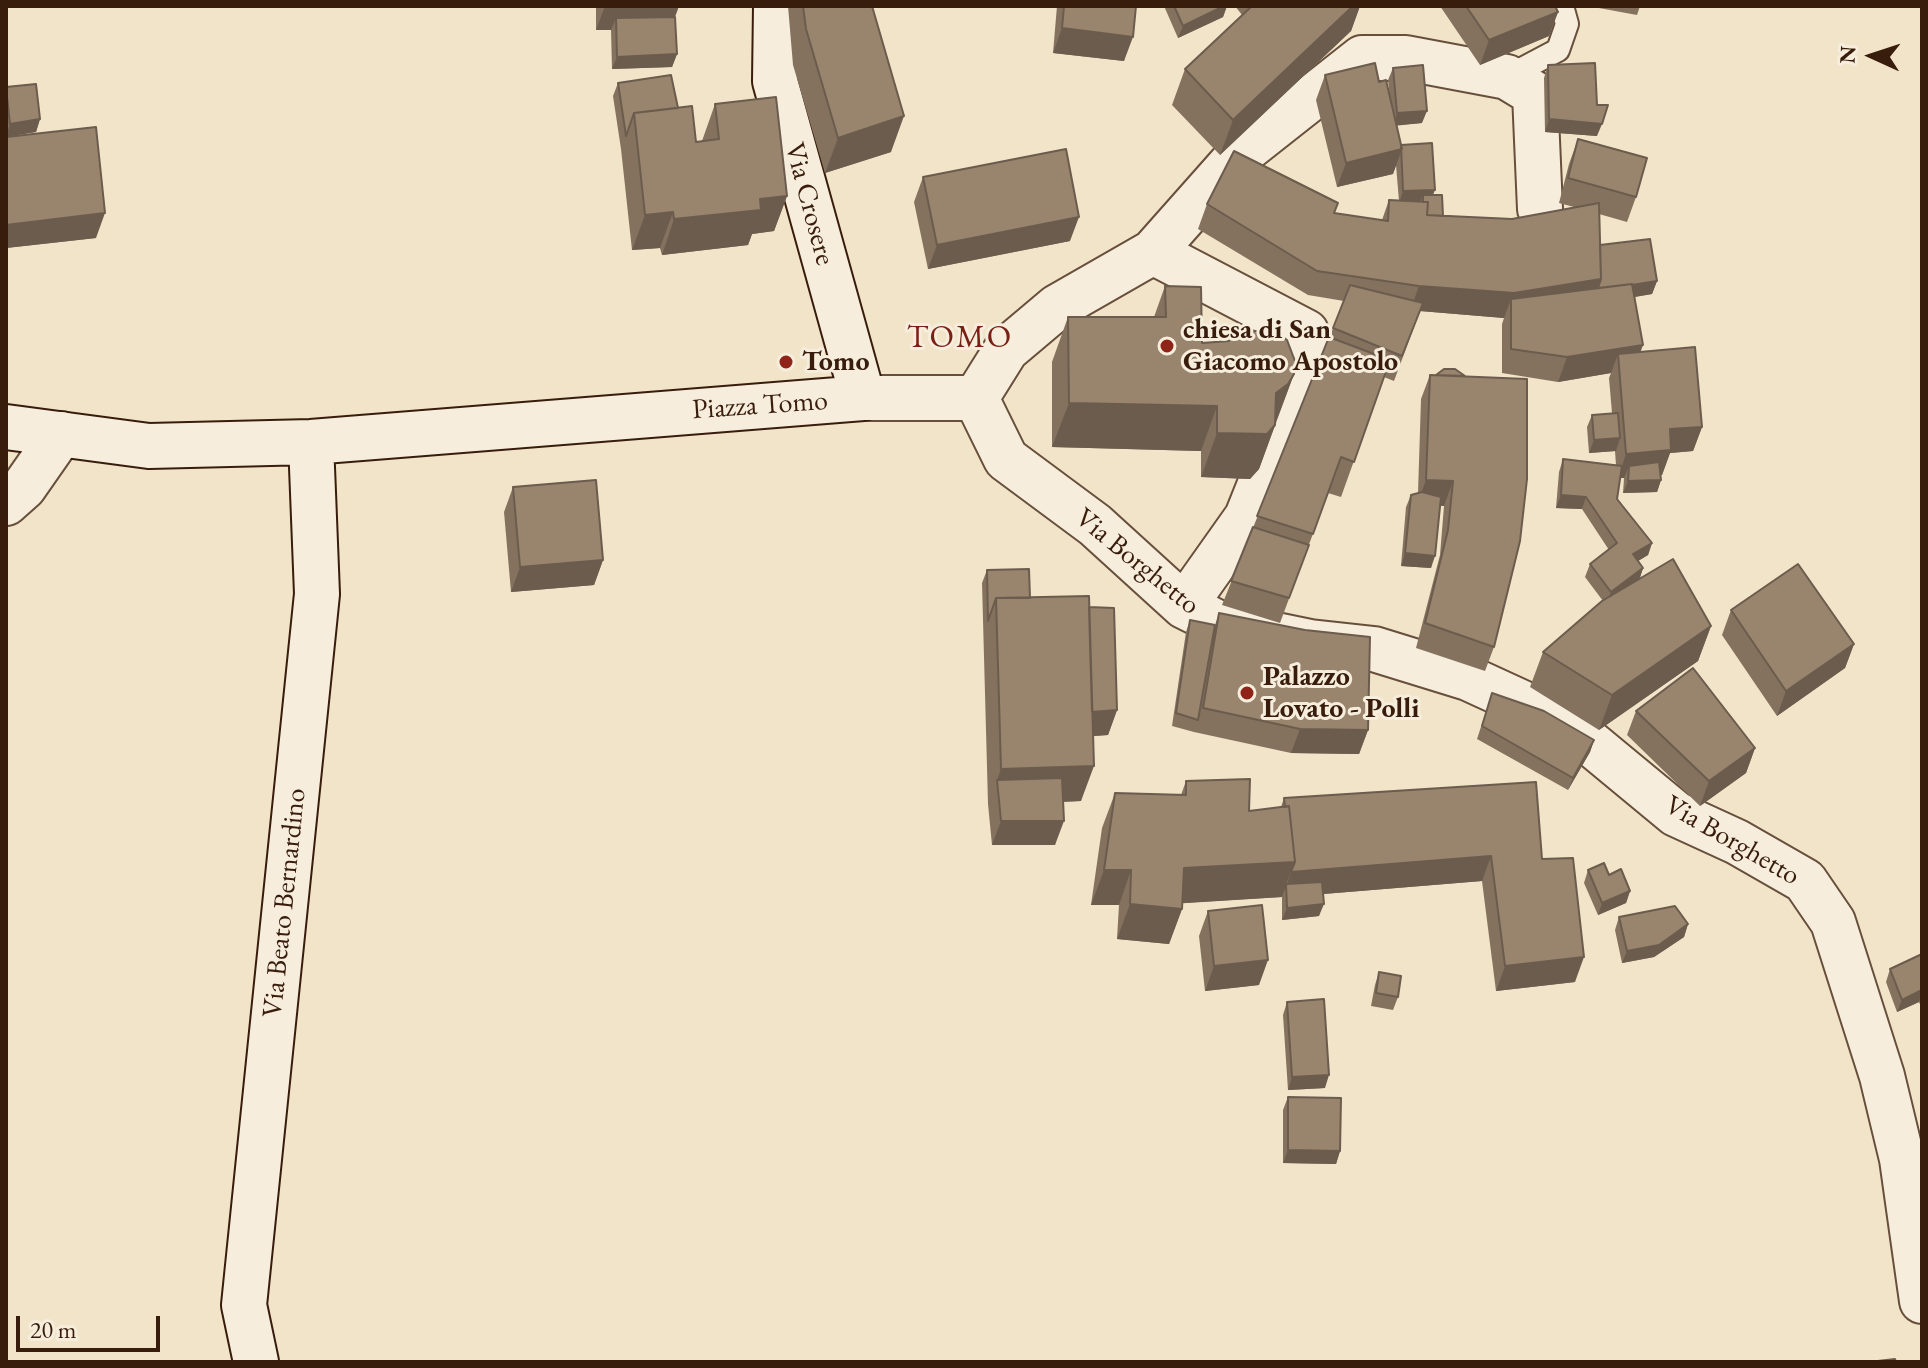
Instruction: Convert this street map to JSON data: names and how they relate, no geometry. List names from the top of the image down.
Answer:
{
  "streets": {
    "street": [
      "Via Crosere",
      "Piazza Tomo",
      "Via Borghetto",
      "Via Beato Bernardino"
    ]
  },
  "crossings": [
    ["Via Crosere", "Piazza Tomo"],
    ["Piazza Tomo", "Via Borghetto"],
    ["Piazza Tomo", "Via Beato Bernardino"]
  ],
  "districts": ["TOMO"],
  "places": ["chiesa di San Giacomo Apostolo", "Tomo", "Palazzo Lovato - Polli"],
  "scale_bar": "20 m",
  "north": "left"
}
